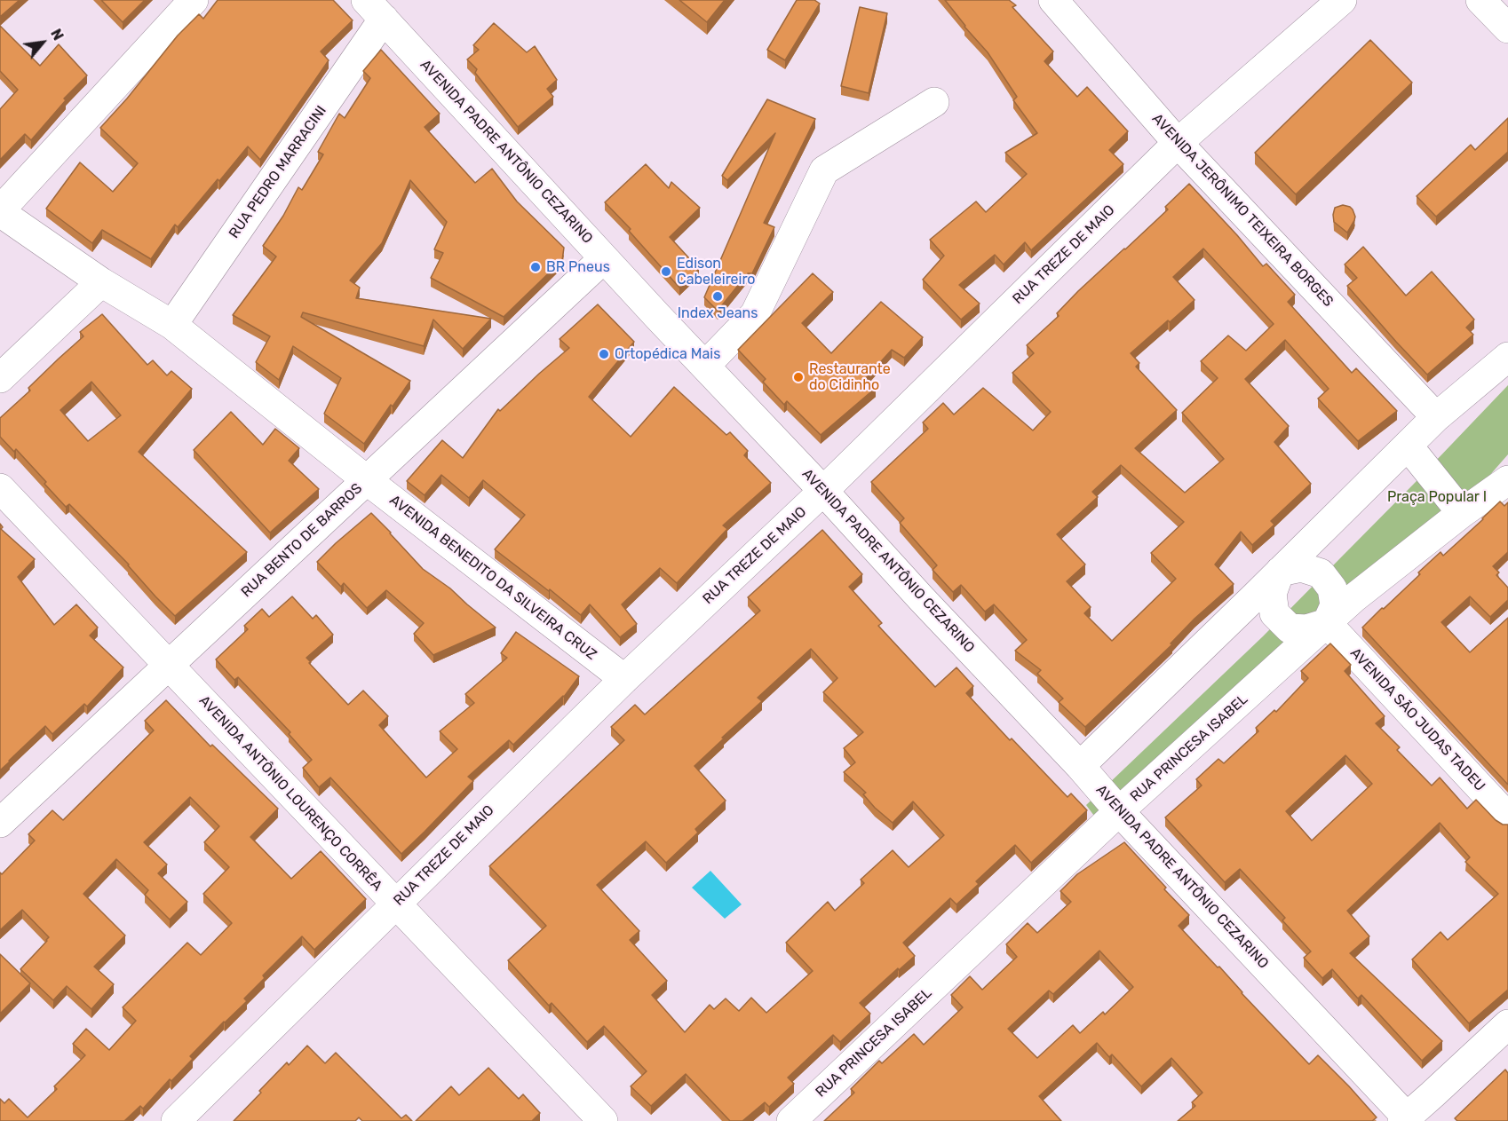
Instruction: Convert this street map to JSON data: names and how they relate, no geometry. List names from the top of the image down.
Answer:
{
  "streets": {
    "street": [
      "AVENIDA PADRE ANTÔNIO CEZARINO",
      "RUA PEDRO MARRACINI",
      "AVENIDA JERÔNIMO TEIXEIRA BORGES",
      "RUA TREZE DE MAIO",
      "RUA BENTO DE BARROS",
      "AVENIDA BENEDITO DA SILVEIRA CRUZ",
      "AVENIDA SÃO JUDAS TADEU",
      "RUA PRINCESA ISABEL",
      "AVENIDA ANTÔNIO LOURENÇO CORRÊA"
    ]
  },
  "crossings": [
    ["AVENIDA PADRE ANTÔNIO CEZARINO", "RUA PEDRO MARRACINI"],
    ["AVENIDA PADRE ANTÔNIO CEZARINO", "RUA TREZE DE MAIO"],
    ["AVENIDA PADRE ANTÔNIO CEZARINO", "RUA BENTO DE BARROS"],
    ["AVENIDA PADRE ANTÔNIO CEZARINO", "RUA PRINCESA ISABEL"],
    ["RUA PEDRO MARRACINI", "AVENIDA BENEDITO DA SILVEIRA CRUZ"],
    ["AVENIDA JERÔNIMO TEIXEIRA BORGES", "RUA TREZE DE MAIO"],
    ["RUA TREZE DE MAIO", "AVENIDA BENEDITO DA SILVEIRA CRUZ"],
    ["RUA TREZE DE MAIO", "AVENIDA ANTÔNIO LOURENÇO CORRÊA"],
    ["RUA BENTO DE BARROS", "AVENIDA BENEDITO DA SILVEIRA CRUZ"],
    ["RUA BENTO DE BARROS", "AVENIDA ANTÔNIO LOURENÇO CORRÊA"],
    ["AVENIDA SÃO JUDAS TADEU", "RUA PRINCESA ISABEL"]
  ],
  "parks": ["Praça Popular I"],
  "places": [
    "BR Pneus",
    "Edison Cabeleireiro",
    "Index Jeans",
    "Ortopédica Mais",
    "Restaurante do Cidinho"
  ],
  "north": "top right"
}
